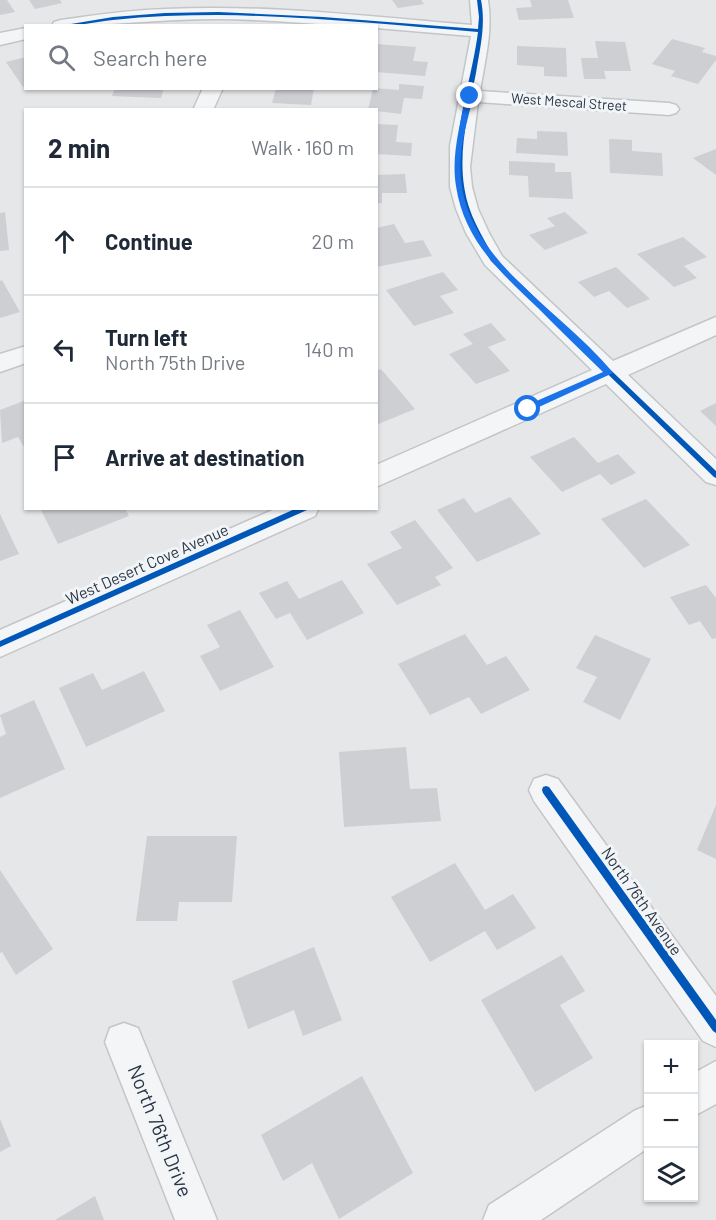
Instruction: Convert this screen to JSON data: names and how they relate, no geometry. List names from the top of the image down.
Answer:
{
  "streets": {
    "street": [
      "West Mescal Street",
      "West Desert Cove Avenue",
      "North 76th Avenue",
      "North 76th Drive"
    ]
  },
  "page": {
    "search": "Search here",
    "heading": ["2 min", "Walk · 160 m"],
    "list": [
      ["Continue", "20 m"],
      ["Turn left", "North 75th Drive", "140 m"],
      "Arrive at destination"
    ],
    "map_buttons": ["+", "−"]
  }
}
